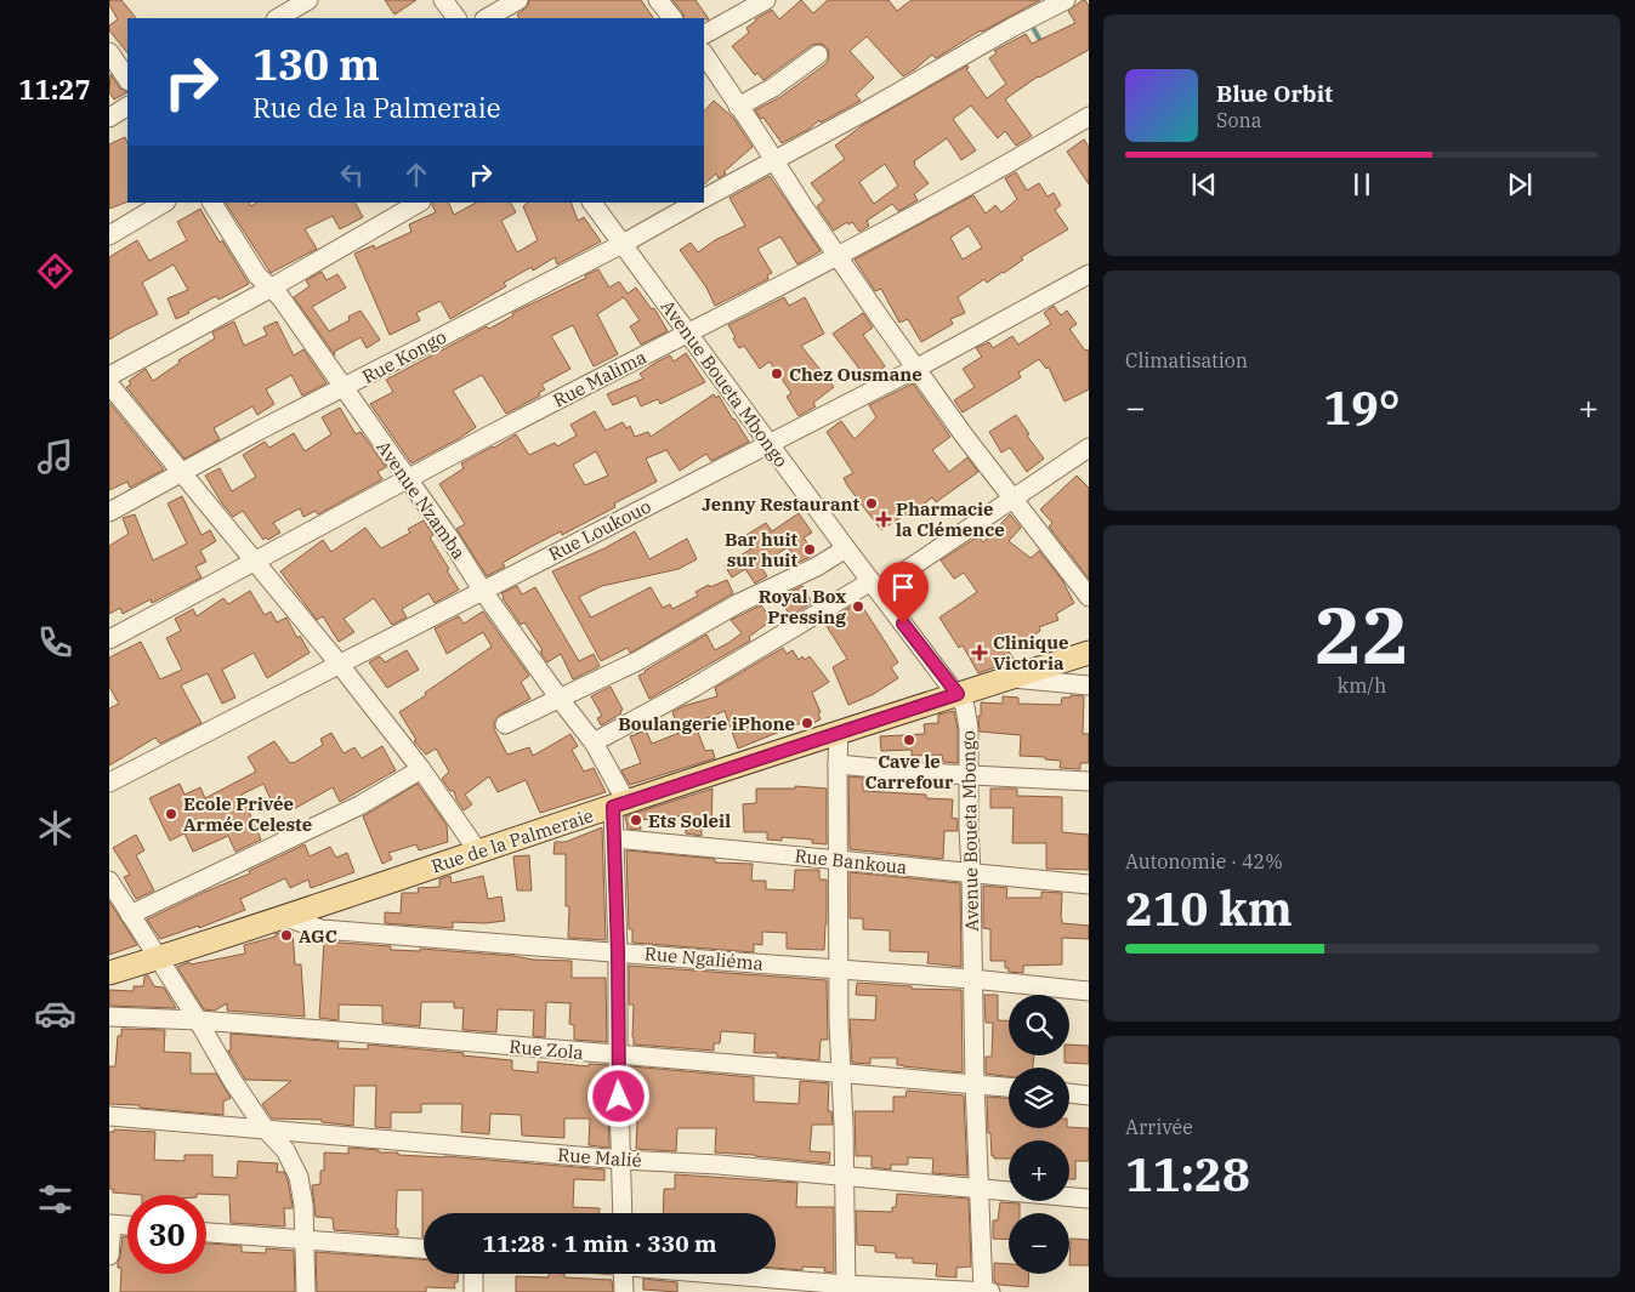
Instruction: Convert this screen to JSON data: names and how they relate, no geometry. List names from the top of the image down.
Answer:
{
  "streets": {
    "main road": ["Rue de la Palmeraie"],
    "street": [
      "Rue Kongo",
      "Rue Malima",
      "Avenue Boueta Mbongo",
      "Avenue Nzamba",
      "Rue Loukouo",
      "Rue Bankoua",
      "Rue Ngaliéma",
      "Rue Zola",
      "Rue Malié"
    ]
  },
  "crossings": [
    ["Rue Kongo", "Avenue Boueta Mbongo"],
    ["Rue Kongo", "Avenue Nzamba"],
    ["Rue Malima", "Avenue Boueta Mbongo"],
    ["Rue Malima", "Avenue Nzamba"],
    ["Avenue Boueta Mbongo", "Rue Loukouo"],
    ["Avenue Boueta Mbongo", "Rue de la Palmeraie"],
    ["Avenue Boueta Mbongo", "Rue Bankoua"],
    ["Avenue Boueta Mbongo", "Rue Ngaliéma"],
    ["Avenue Boueta Mbongo", "Rue Zola"],
    ["Avenue Boueta Mbongo", "Rue Malié"],
    ["Avenue Nzamba", "Rue Loukouo"],
    ["Avenue Nzamba", "Rue de la Palmeraie"],
    ["Avenue Nzamba", "Rue Bankoua"],
    ["Avenue Nzamba", "Rue Ngaliéma"],
    ["Avenue Nzamba", "Rue Zola"],
    ["Avenue Nzamba", "Rue Malié"],
    ["Rue de la Palmeraie", "Rue Ngaliéma"]
  ],
  "places": {
    "other": [
      "Chez Ousmane",
      "Jenny Restaurant",
      "Bar huit sur huit",
      "Royal Box Pressing",
      "Boulangerie iPhone",
      "Cave le Carrefour",
      "Ecole Privée Armée Celeste",
      "Ets Soleil",
      "AGC"
    ],
    "health": ["Pharmacie la Clémence", "Clinique Victoria"]
  },
  "page": {
    "tabs": "11:27",
    "turn": ["130 m", "Rue de la Palmeraie"],
    "song": ["Blue Orbit", "Sona"],
    "tile": [
      "Climatisation",
      ["22", "km/h"],
      ["Autonomie · 42%", "210 km"],
      ["Arrivée", "11:28"]
    ],
    "heat": ["−", "19°", "+"],
    "map_buttons": ["+", "−"],
    "limit": "30",
    "trip": "11:28 · 1 min · 330 m"
  }
}
